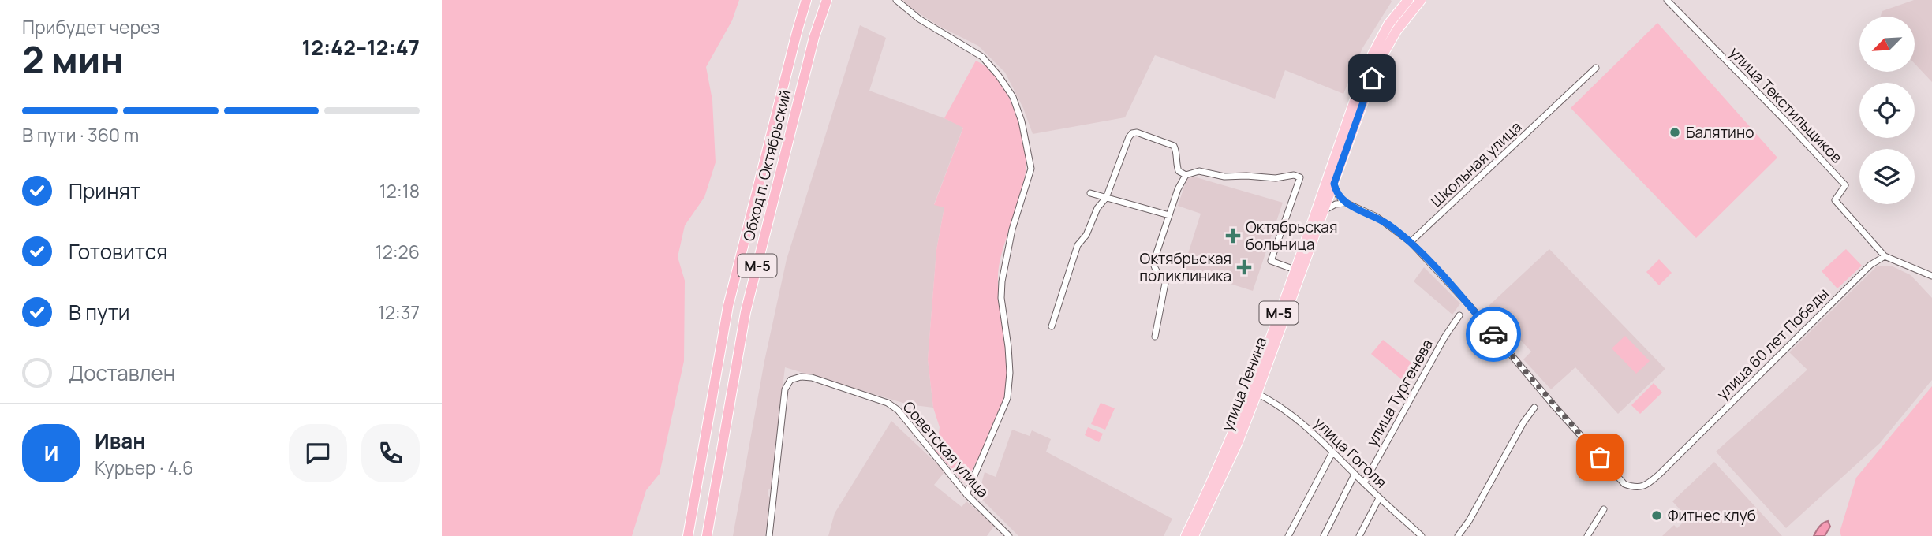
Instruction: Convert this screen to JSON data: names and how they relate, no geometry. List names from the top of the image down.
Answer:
{
  "streets": {
    "highway": ["Обход п. Октябрьский", "М-5"],
    "main road": ["улица Ленина"],
    "street": [
      "улица Текстильщиков",
      "Школьная улица",
      "улица 60 лет Победы",
      "улица Тургенева",
      "Советская улица",
      "улица Гоголя"
    ]
  },
  "crossings": [
    ["улица Текстильщиков", "улица 60 лет Победы"],
    ["Школьная улица", "улица 60 лет Победы"],
    ["улица Ленина", "улица Гоголя"],
    ["улица Тургенева", "улица Гоголя"]
  ],
  "places": {
    "other": ["Балятино", "Фитнес клуб"],
    "health": ["Октябрьская больница", "Октябрьская поликлиника"]
  },
  "north": "bottom left",
  "page": {
    "heading": ["2 мин", "Прибудет через", "12:42–12:47"],
    "panel": ["Иван", "Курьер · 4.6"],
    "bar": "В пути · 360 m",
    "list": [
      ["Принят", "12:18"],
      ["Готовится", "12:26"],
      ["В пути", "12:37"],
      "Доставлен"
    ],
    "round": "И"
  }
}
